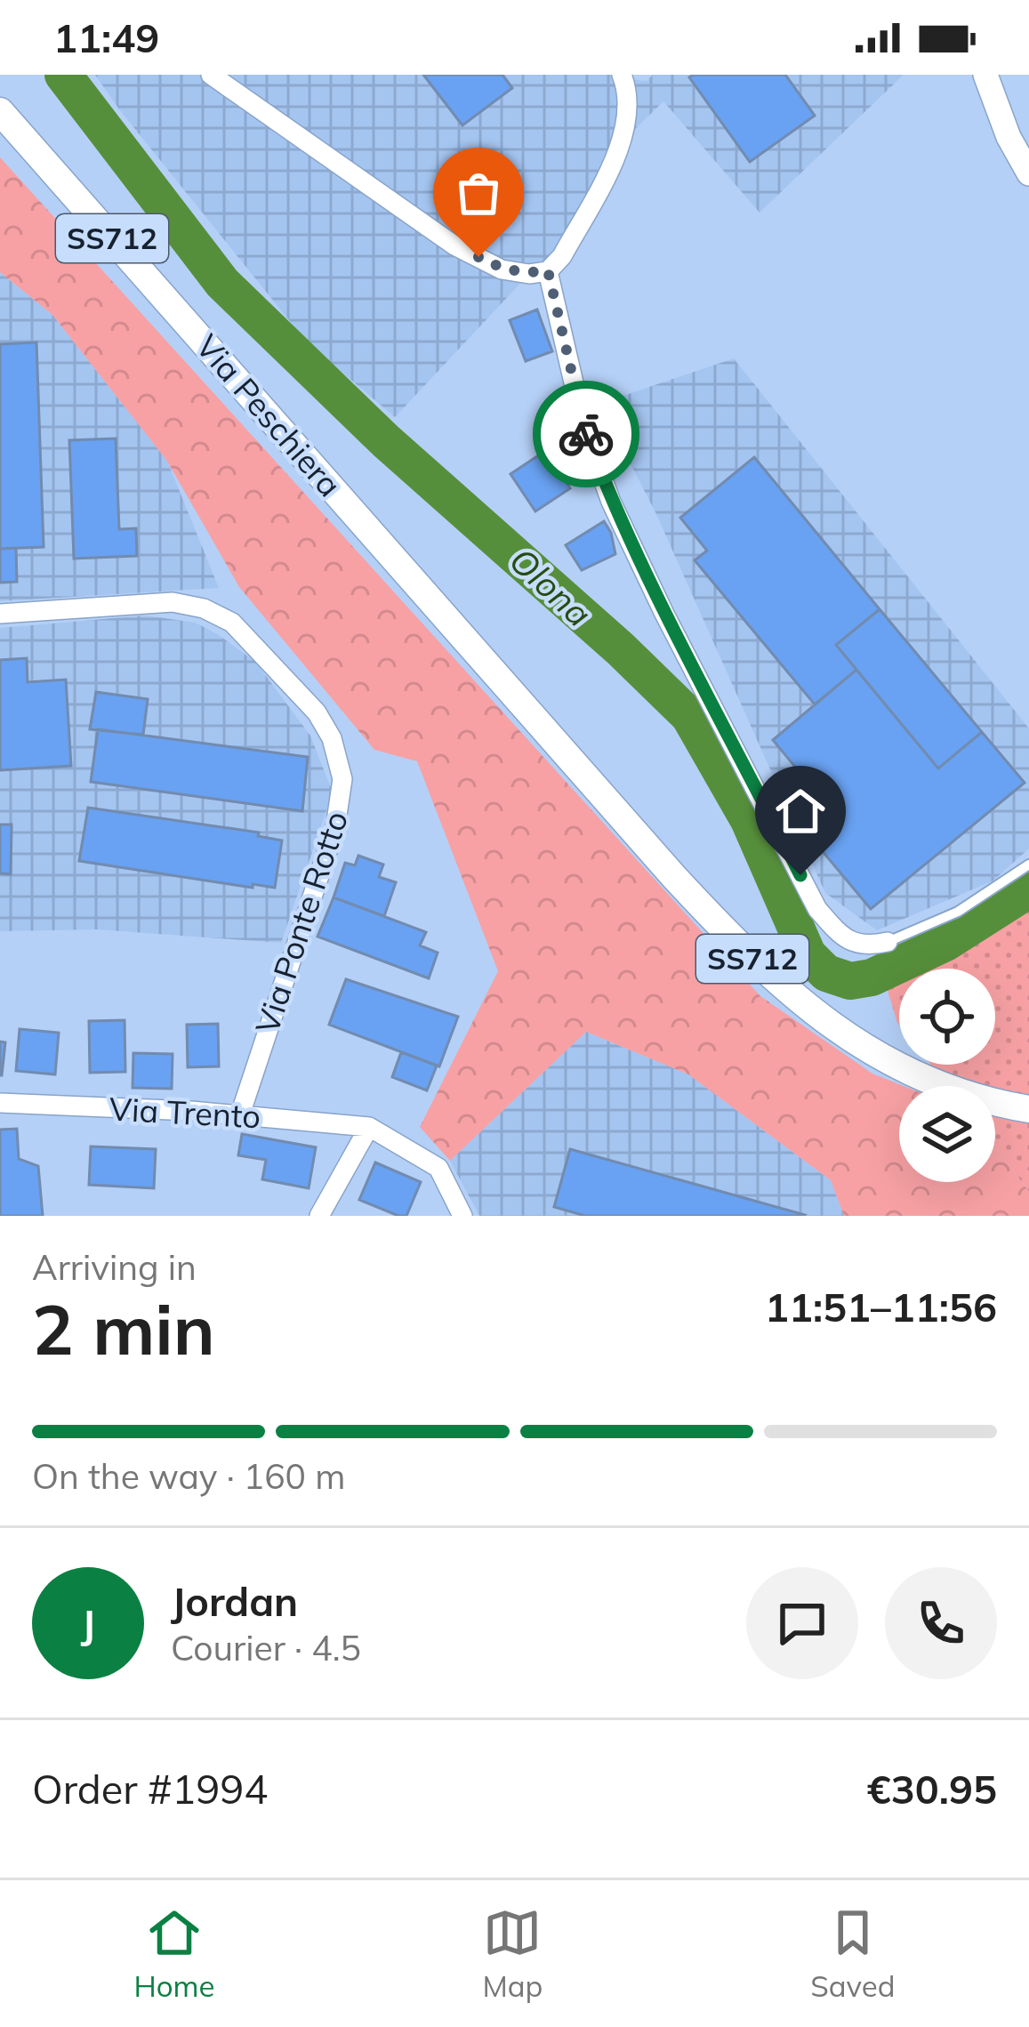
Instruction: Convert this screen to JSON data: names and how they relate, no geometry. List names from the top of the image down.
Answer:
{
  "streets": {
    "main road": ["SS712", "Via Peschiera"],
    "street": ["Via Ponte Rotto", "Via Trento"]
  },
  "crossings": [
    ["Via Ponte Rotto", "Via Trento"]
  ],
  "water": ["Olona"],
  "page": {
    "status": "11:49",
    "heading": ["2 min", "Arriving in", "11:51–11:56"],
    "panel": [
      "Jordan",
      "Courier · 4.5",
      "Order #1994",
      "€30.95"
    ],
    "bar": "On the way · 160 m",
    "round": "J",
    "tabs": ["Home", "Map", "Saved"]
  }
}
